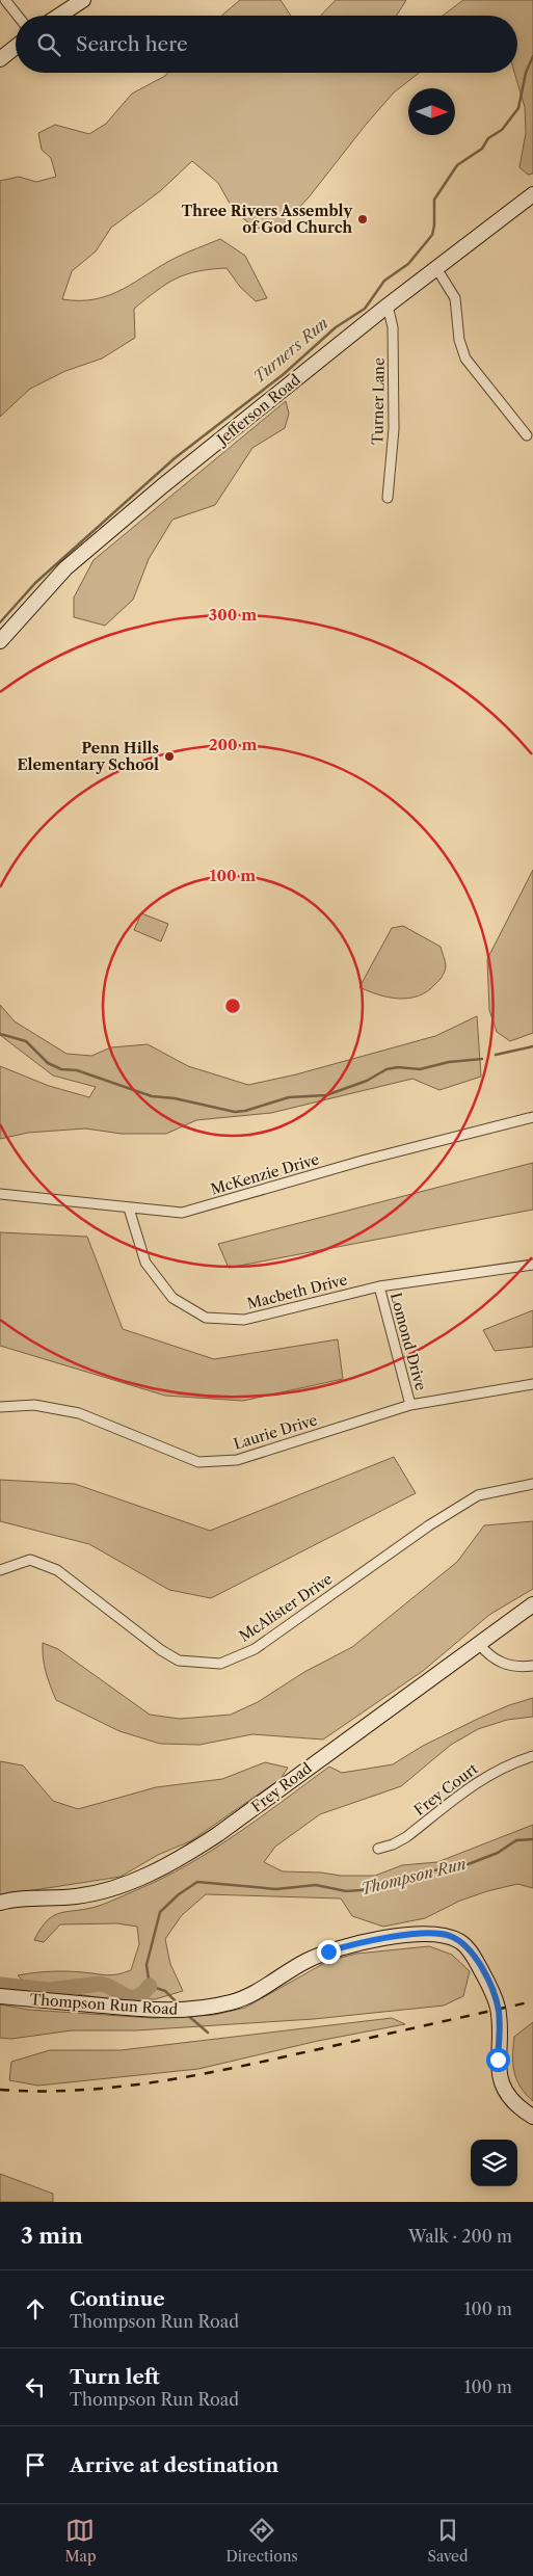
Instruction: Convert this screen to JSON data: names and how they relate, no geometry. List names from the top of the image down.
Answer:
{
  "streets": {
    "street": [
      "Turner Lane",
      "Jefferson Road",
      "McKenzie Drive",
      "Macbeth Drive",
      "Lomond Drive",
      "Laurie Drive",
      "McAlister Drive",
      "Frey Road",
      "Frey Court",
      "Thompson Run Road"
    ]
  },
  "crossings": [
    ["Turner Lane", "Jefferson Road"],
    ["McKenzie Drive", "Macbeth Drive"],
    ["Macbeth Drive", "Lomond Drive"],
    ["Lomond Drive", "Laurie Drive"]
  ],
  "water": ["Turners Run", "Thompson Run"],
  "places": ["Three Rivers Assembly of God Church", "Penn Hills Elementary School"],
  "north": "right",
  "page": {
    "search": "Search here",
    "heading": ["3 min", "Walk · 200 m"],
    "list": [
      ["Continue", "Thompson Run Road", "100 m"],
      ["Turn left", "Thompson Run Road", "100 m"],
      "Arrive at destination"
    ],
    "nav": ["Map", "Directions", "Saved"]
  },
  "rings": ["300 m", "200 m", "100 m"]
}
